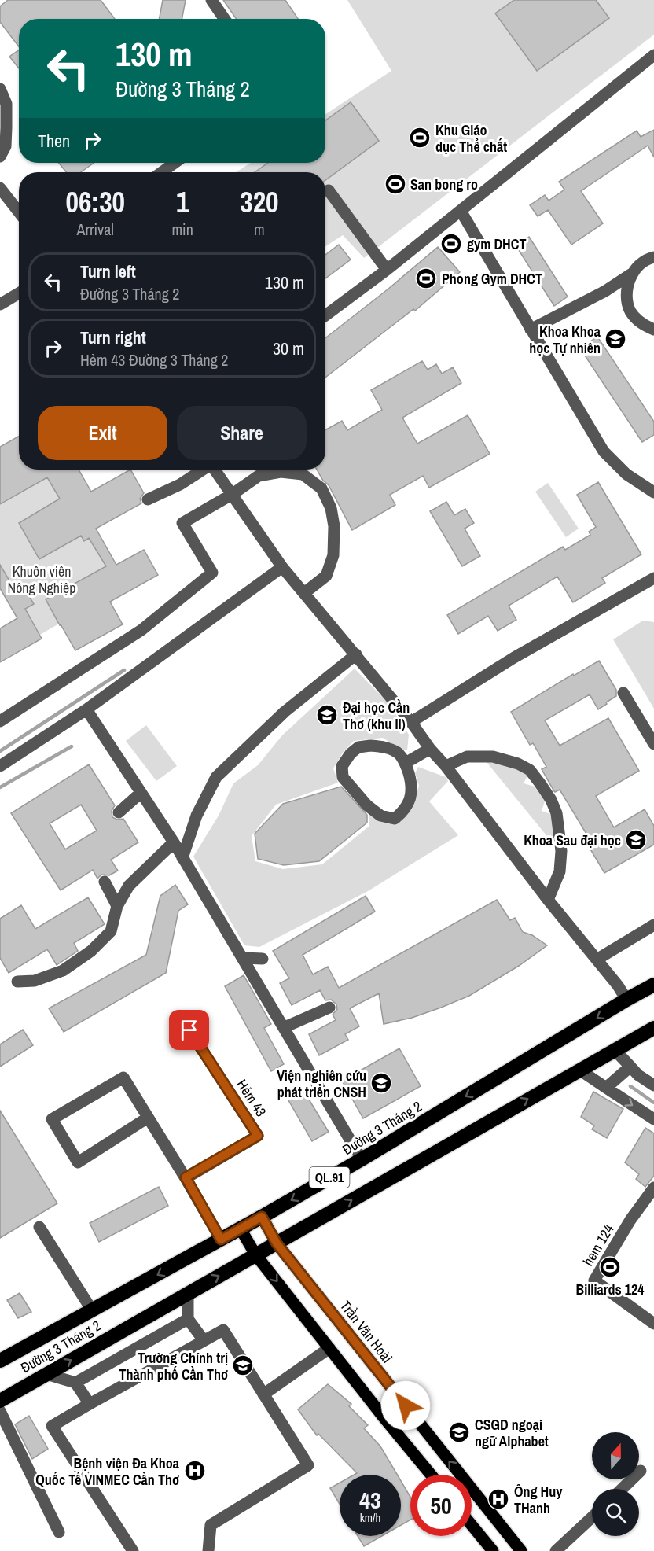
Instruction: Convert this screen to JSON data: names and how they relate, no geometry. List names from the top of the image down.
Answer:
{
  "streets": {
    "highway": ["Đường 3 Tháng 2", "QL.91"],
    "main road": ["Trần Văn Hoài"],
    "street": ["Hẻm 43", "hem 124"]
  },
  "crossings": [
    ["Đường 3 Tháng 2", "Trần Văn Hoài"]
  ],
  "parks": ["Khuôn viên Nông Nghiệp"],
  "places": {
    "sports": [
      "Khu Giáo dục Thể chất",
      "San bong ro",
      "gym DHCT",
      "Phong Gym DHCT",
      "Billiards 124"
    ],
    "school or university": [
      "Khoa Khoa học Tự nhiên",
      "Đại học Cần Thơ (khu II)",
      "Khoa Sau đại học",
      "Viện nghiên cứu phát triển CNSH",
      "Trường Chính trị Thành phố Cần Thơ",
      "CSGD ngoại ngữ Alphabet"
    ],
    "hospital": ["Bệnh viện Đa Khoa Quốc Tế VINMEC Cần Thơ", "Ông Huy THanh"]
  },
  "north": "top",
  "page": {
    "turn": ["130 m", "Đường 3 Tháng 2"],
    "then": "Then",
    "eta": [
      "06:30",
      "Arrival",
      "1",
      "min",
      "320",
      "m"
    ],
    "list": [
      {
        "name": "Turn left",
        "note": "Đường 3 Tháng 2",
        "value": "130 m"
      },
      {
        "name": "Turn right",
        "note": "Hẻm 43 Đường 3 Tháng 2",
        "value": "30 m"
      }
    ],
    "buttons": ["Exit", "Share"],
    "speed": "43 km/h",
    "limit": "50"
  }
}
